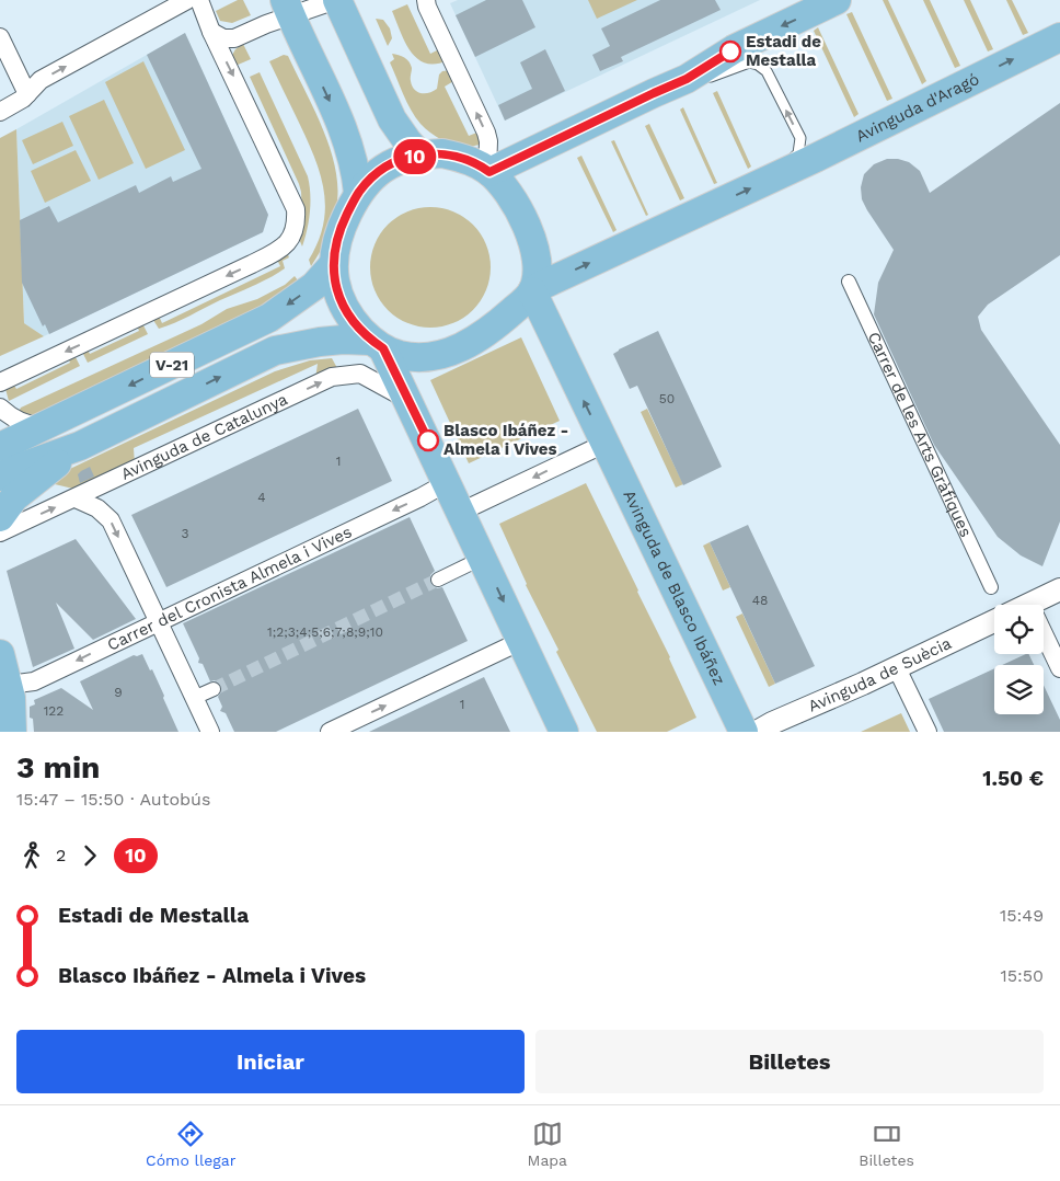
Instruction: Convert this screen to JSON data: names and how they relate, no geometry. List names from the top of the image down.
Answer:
{
  "streets": {
    "main road": ["Avinguda d'Aragó", "V-21", "Avinguda de Blasco Ibáñez"],
    "street": [
      "Carrer de les Arts Gràfiques",
      "Avinguda de Catalunya",
      "Carrer del Cronista Almela i Vives",
      "Avinguda de Suècia"
    ]
  },
  "crossings": [
    ["Avinguda d'Aragó", "V-21"],
    ["Avinguda d'Aragó", "Avinguda de Blasco Ibáñez"]
  ],
  "one_way": ["Avinguda de Catalunya", "Carrer del Cronista Almela i Vives"],
  "places": ["Estadi de Mestalla", "Blasco Ibáñez - Almela i Vives"],
  "lines": ["bus line 10"],
  "house_numbers": [
    "50",
    "1",
    "4",
    "3",
    "48",
    "1;2;3;4;5;6;7;8;9;10",
    "9",
    "1",
    "122"
  ],
  "page": {
    "on_map": "10",
    "heading": ["3 min", "15:47 – 15:50 · Autobús", "1.50 €"],
    "legs": ["2", "10"],
    "list": [
      {
        "name": "Estadi de Mestalla",
        "value": "15:49"
      },
      {
        "name": "Blasco Ibáñez - Almela i Vives",
        "value": "15:50"
      }
    ],
    "buttons": ["Iniciar", "Billetes"],
    "tabs": ["Cómo llegar", "Mapa", "Billetes"]
  }
}
